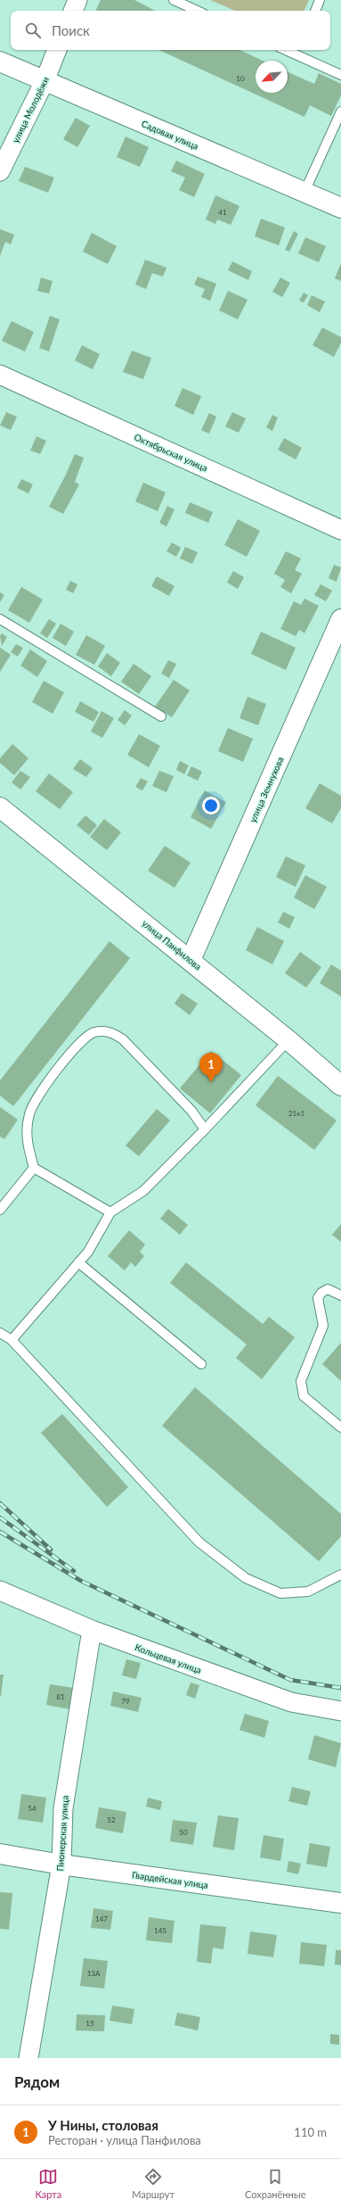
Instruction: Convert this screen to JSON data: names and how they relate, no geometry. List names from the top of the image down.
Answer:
{
  "streets": {
    "main road": [
      "Садовая улица",
      "улица Земнухова",
      "улица Панфилова",
      "Гвардейская улица"
    ],
    "street": [
      "улица Молодёжи",
      "Октябрьская улица",
      "Кольцевая улица",
      "Пионерская улица"
    ]
  },
  "crossings": [
    ["улица Молодёжи", "Садовая улица"],
    ["улица Земнухова", "улица Панфилова"],
    ["Кольцевая улица", "Пионерская улица"],
    ["Пионерская улица", "Гвардейская улица"]
  ],
  "house_numbers": [
    "10",
    "41",
    "21к1",
    "81",
    "79",
    "54",
    "52",
    "50",
    "147",
    "145",
    "13А",
    "15"
  ],
  "north": "bottom left",
  "page": {
    "search": "Поиск",
    "pins": "1",
    "heading": "Рядом",
    "list": [
      {
        "mark": "1",
        "name": "У Нины, столовая",
        "note": "Ресторан · улица Панфилова",
        "value": "110 m"
      }
    ],
    "nav": ["Карта", "Маршрут", "Сохранённые"]
  }
}
